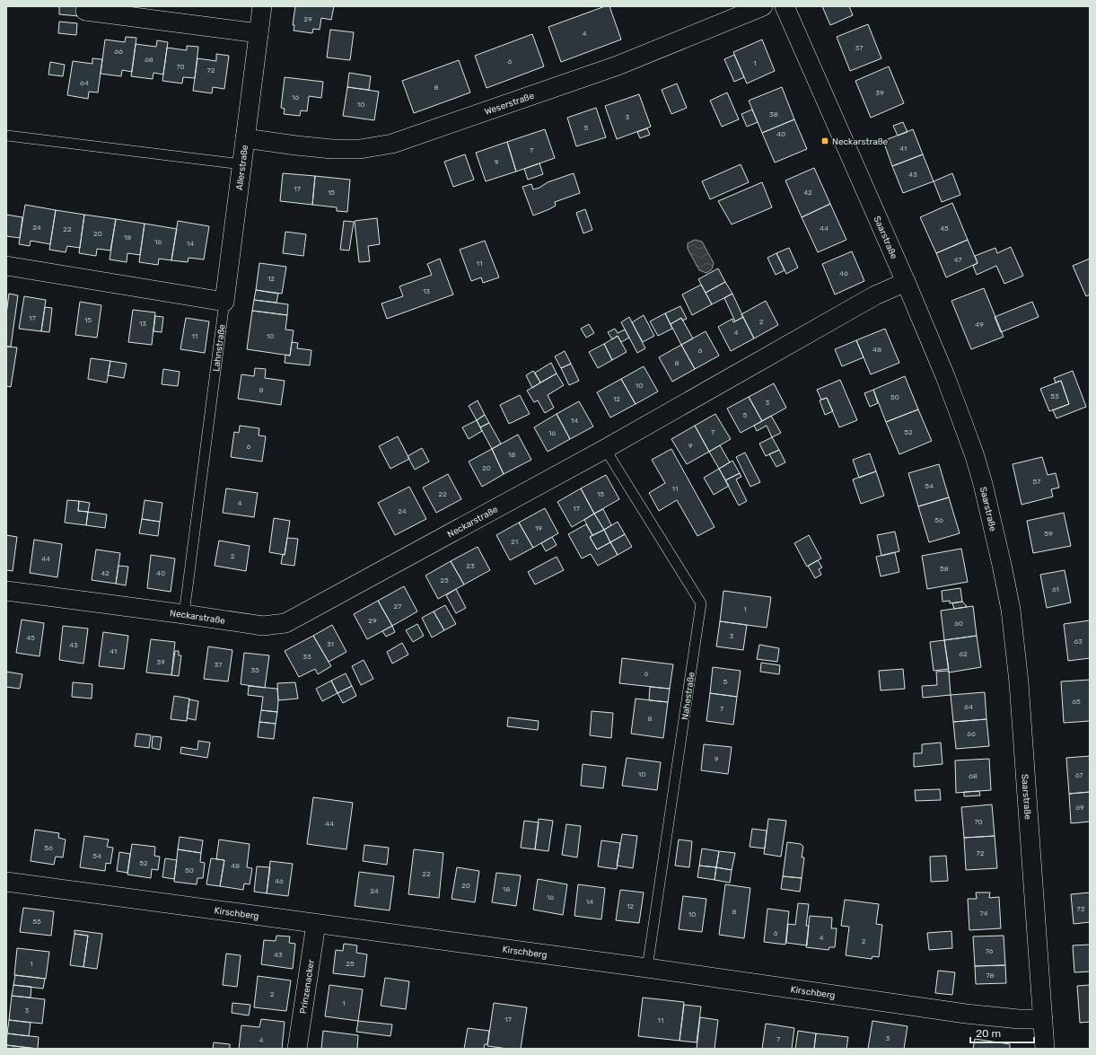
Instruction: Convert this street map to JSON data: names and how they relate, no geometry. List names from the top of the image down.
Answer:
{
  "streets": {
    "street": [
      "Weserstraße",
      "Allerstraße",
      "Saarstraße",
      "Neckarstraße",
      "Kirschberg",
      "Prinzenacker"
    ],
    "lane": ["Lahnstraße", "Nahestraße"]
  },
  "crossings": [
    ["Weserstraße", "Allerstraße"],
    ["Allerstraße", "Lahnstraße"],
    ["Saarstraße", "Neckarstraße"],
    ["Saarstraße", "Kirschberg"],
    ["Lahnstraße", "Neckarstraße"],
    ["Neckarstraße", "Nahestraße"],
    ["Nahestraße", "Kirschberg"],
    ["Kirschberg", "Prinzenacker"]
  ],
  "places": {
    "transit": ["Neckarstraße"]
  },
  "house_numbers": [
    "29",
    "4",
    "37",
    "66",
    "68",
    "6",
    "1",
    "70",
    "72",
    "64",
    "8",
    "39",
    "16",
    "10",
    "38",
    "3",
    "5",
    "40",
    "41",
    "7",
    "9",
    "43",
    "17",
    "15",
    "42",
    "24",
    "44",
    "45",
    "22",
    "20",
    "18",
    "16",
    "14",
    "47",
    "11",
    "46",
    "12",
    "13",
    "17",
    "15",
    "2",
    "13",
    "49",
    "4",
    "11",
    "10",
    "48",
    "6",
    "8",
    "10",
    "8",
    "53",
    "50",
    "12",
    "3",
    "5",
    "14",
    "7",
    "52",
    "16",
    "9",
    "6",
    "18",
    "20",
    "57",
    "54",
    "11",
    "22",
    "15",
    "4",
    "17",
    "24",
    "56",
    "19",
    "59",
    "21",
    "2",
    "44",
    "23",
    "58",
    "42",
    "40",
    "25",
    "61",
    "27",
    "1",
    "29",
    "60",
    "3",
    "45",
    "63",
    "31",
    "43",
    "41",
    "62",
    "33",
    "39",
    "37",
    "35",
    "6",
    "5",
    "65",
    "64",
    "7",
    "8",
    "66",
    "9",
    "10",
    "67",
    "68",
    "69",
    "70",
    "44",
    "56",
    "72",
    "54",
    "52",
    "48",
    "50",
    "22",
    "46",
    "20",
    "18",
    "24",
    "16",
    "14",
    "12",
    "73",
    "8",
    "74",
    "10",
    "55",
    "6",
    "4",
    "2",
    "76",
    "43",
    "1",
    "25",
    "78",
    "2",
    "1",
    "3",
    "17",
    "11",
    "3",
    "7",
    "4"
  ],
  "scale_bar": "20 m"
}
